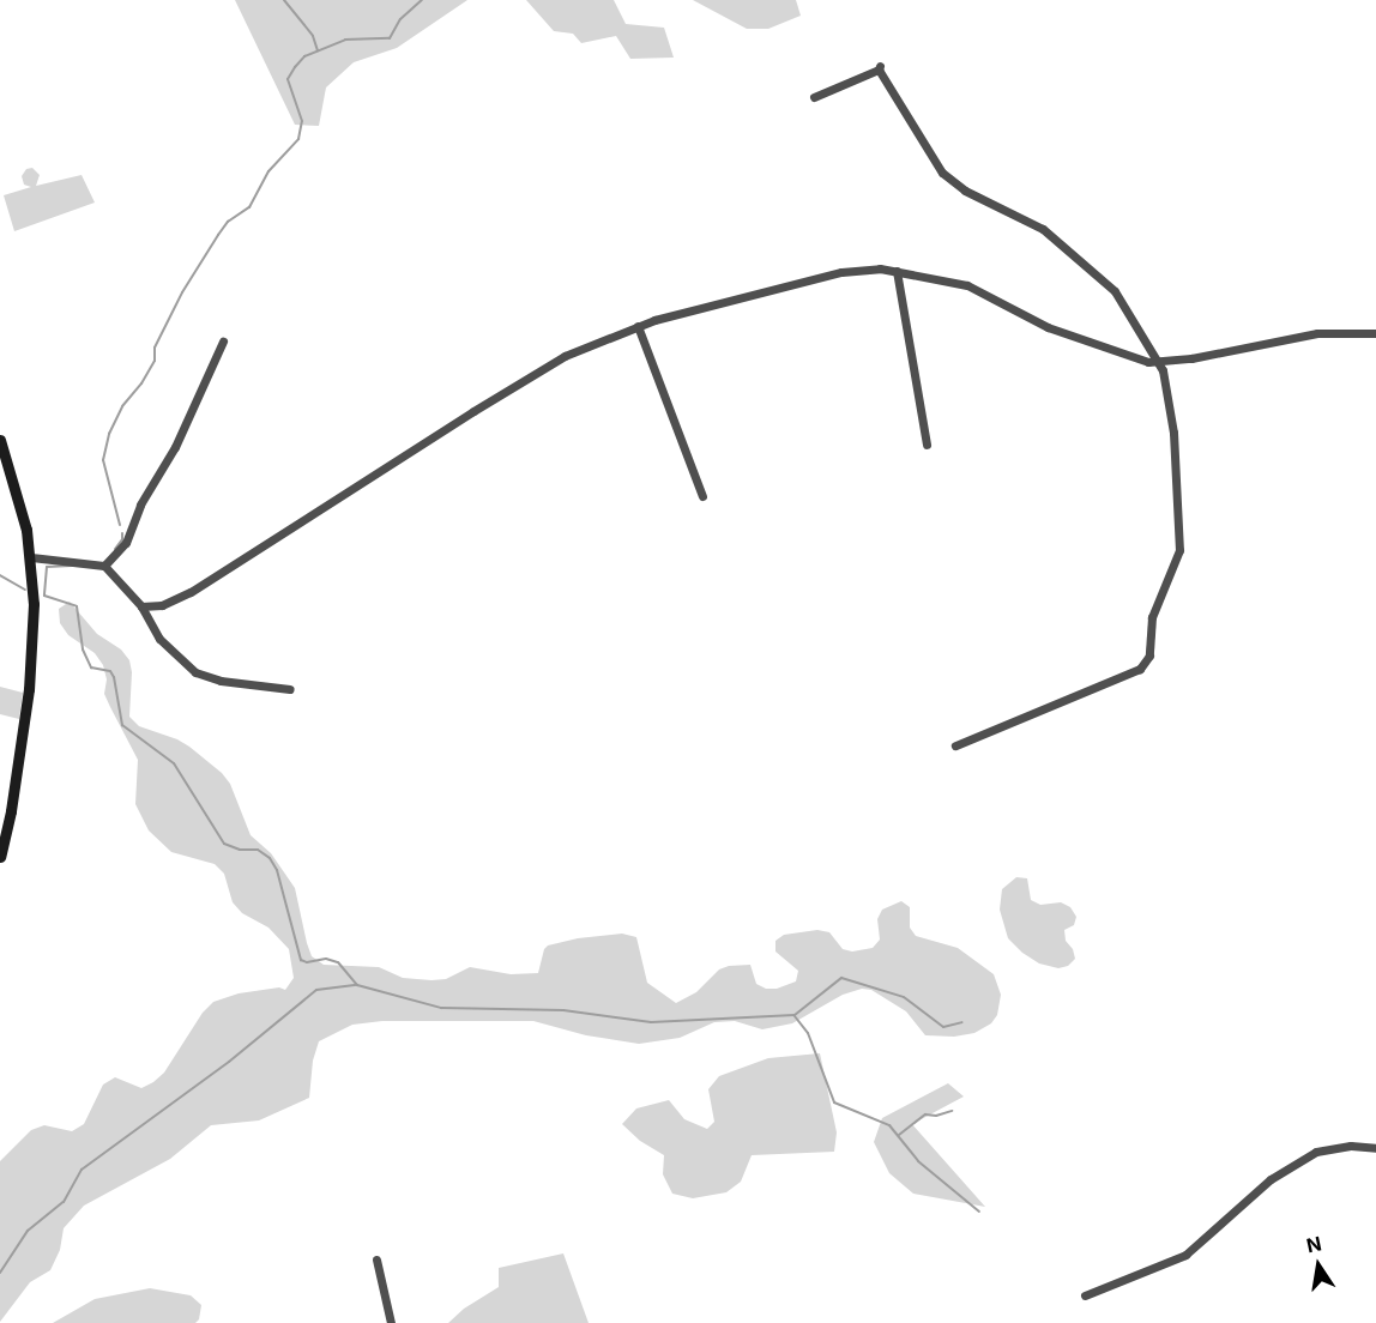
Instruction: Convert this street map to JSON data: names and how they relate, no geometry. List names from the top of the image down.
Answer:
{
  "north": "top"
}
